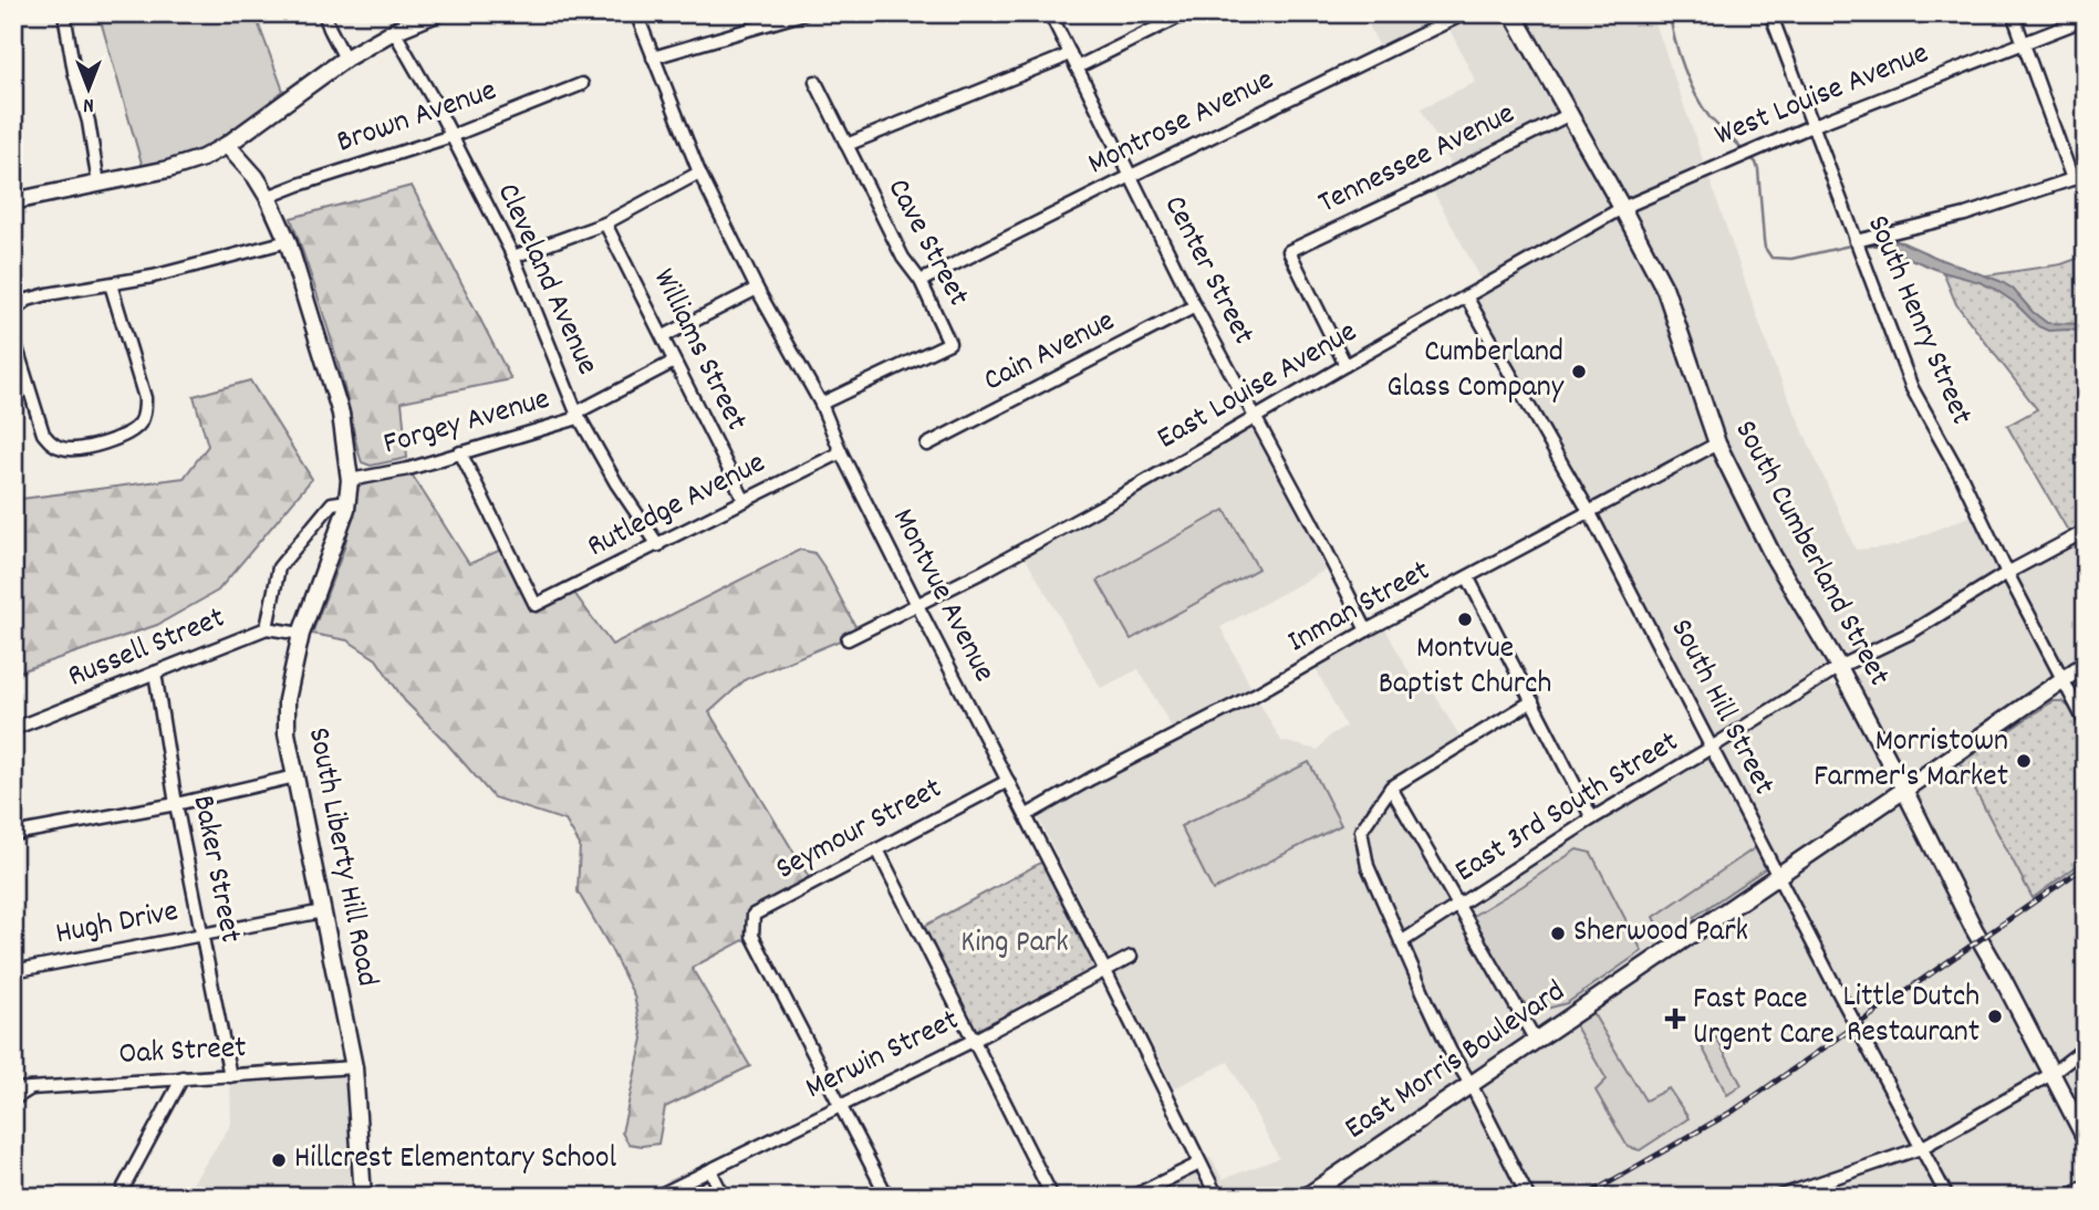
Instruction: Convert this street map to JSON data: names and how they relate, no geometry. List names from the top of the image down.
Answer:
{
  "streets": {
    "main road": ["South Cumberland Street", "South Liberty Hill Road", "East Morris Boulevard"],
    "street": [
      "West Louise Avenue",
      "Brown Avenue",
      "Montrose Avenue",
      "Tennessee Avenue",
      "Cave Street",
      "Center Street",
      "Cleveland Avenue",
      "South Henry Street",
      "Williams Street",
      "Cain Avenue",
      "East Louise Avenue",
      "Forgey Avenue",
      "Rutledge Avenue",
      "Montvue Avenue",
      "Inman Street",
      "Russell Street",
      "South Hill Street",
      "East 3rd South Street",
      "Seymour Street",
      "Baker Street",
      "Hugh Drive",
      "Oak Street",
      "Merwin Street"
    ]
  },
  "crossings": [
    ["West Louise Avenue", "South Henry Street"],
    ["West Louise Avenue", "East Louise Avenue"],
    ["West Louise Avenue", "South Cumberland Street"],
    ["Brown Avenue", "Cleveland Avenue"],
    ["Brown Avenue", "South Liberty Hill Road"],
    ["Montrose Avenue", "Cave Street"],
    ["Montrose Avenue", "Center Street"],
    ["Tennessee Avenue", "East Louise Avenue"],
    ["Tennessee Avenue", "South Cumberland Street"],
    ["Cave Street", "Montvue Avenue"],
    ["Center Street", "Cain Avenue"],
    ["Center Street", "East Louise Avenue"],
    ["Center Street", "Inman Street"],
    ["Cleveland Avenue", "Forgey Avenue"],
    ["Cleveland Avenue", "Rutledge Avenue"],
    ["South Henry Street", "East 3rd South Street"],
    ["South Henry Street", "East Morris Boulevard"],
    ["Williams Street", "Forgey Avenue"],
    ["Williams Street", "Rutledge Avenue"],
    ["East Louise Avenue", "South Cumberland Street"],
    ["East Louise Avenue", "Montvue Avenue"],
    ["East Louise Avenue", "South Hill Street"],
    ["Forgey Avenue", "Rutledge Avenue"],
    ["Forgey Avenue", "South Liberty Hill Road"],
    ["Rutledge Avenue", "Montvue Avenue"],
    ["South Cumberland Street", "Inman Street"],
    ["South Cumberland Street", "East 3rd South Street"],
    ["South Cumberland Street", "East Morris Boulevard"],
    ["Montvue Avenue", "Inman Street"],
    ["Montvue Avenue", "Seymour Street"],
    ["Montvue Avenue", "Merwin Street"],
    ["Inman Street", "South Hill Street"],
    ["Russell Street", "South Liberty Hill Road"],
    ["Russell Street", "Baker Street"],
    ["South Hill Street", "East 3rd South Street"],
    ["South Hill Street", "East Morris Boulevard"],
    ["Seymour Street", "Merwin Street"],
    ["South Liberty Hill Road", "Hugh Drive"],
    ["South Liberty Hill Road", "Oak Street"],
    ["Baker Street", "Hugh Drive"],
    ["Baker Street", "Oak Street"]
  ],
  "parks": ["King Park"],
  "places": {
    "other": [
      "Cumberland Glass Company",
      "Montvue Baptist Church",
      "Morristown Farmer's Market",
      "Sherwood Park",
      "Little Dutch Restaurant",
      "Hillcrest Elementary School"
    ],
    "health": ["Fast Pace Urgent Care"]
  },
  "north": "bottom"
}
